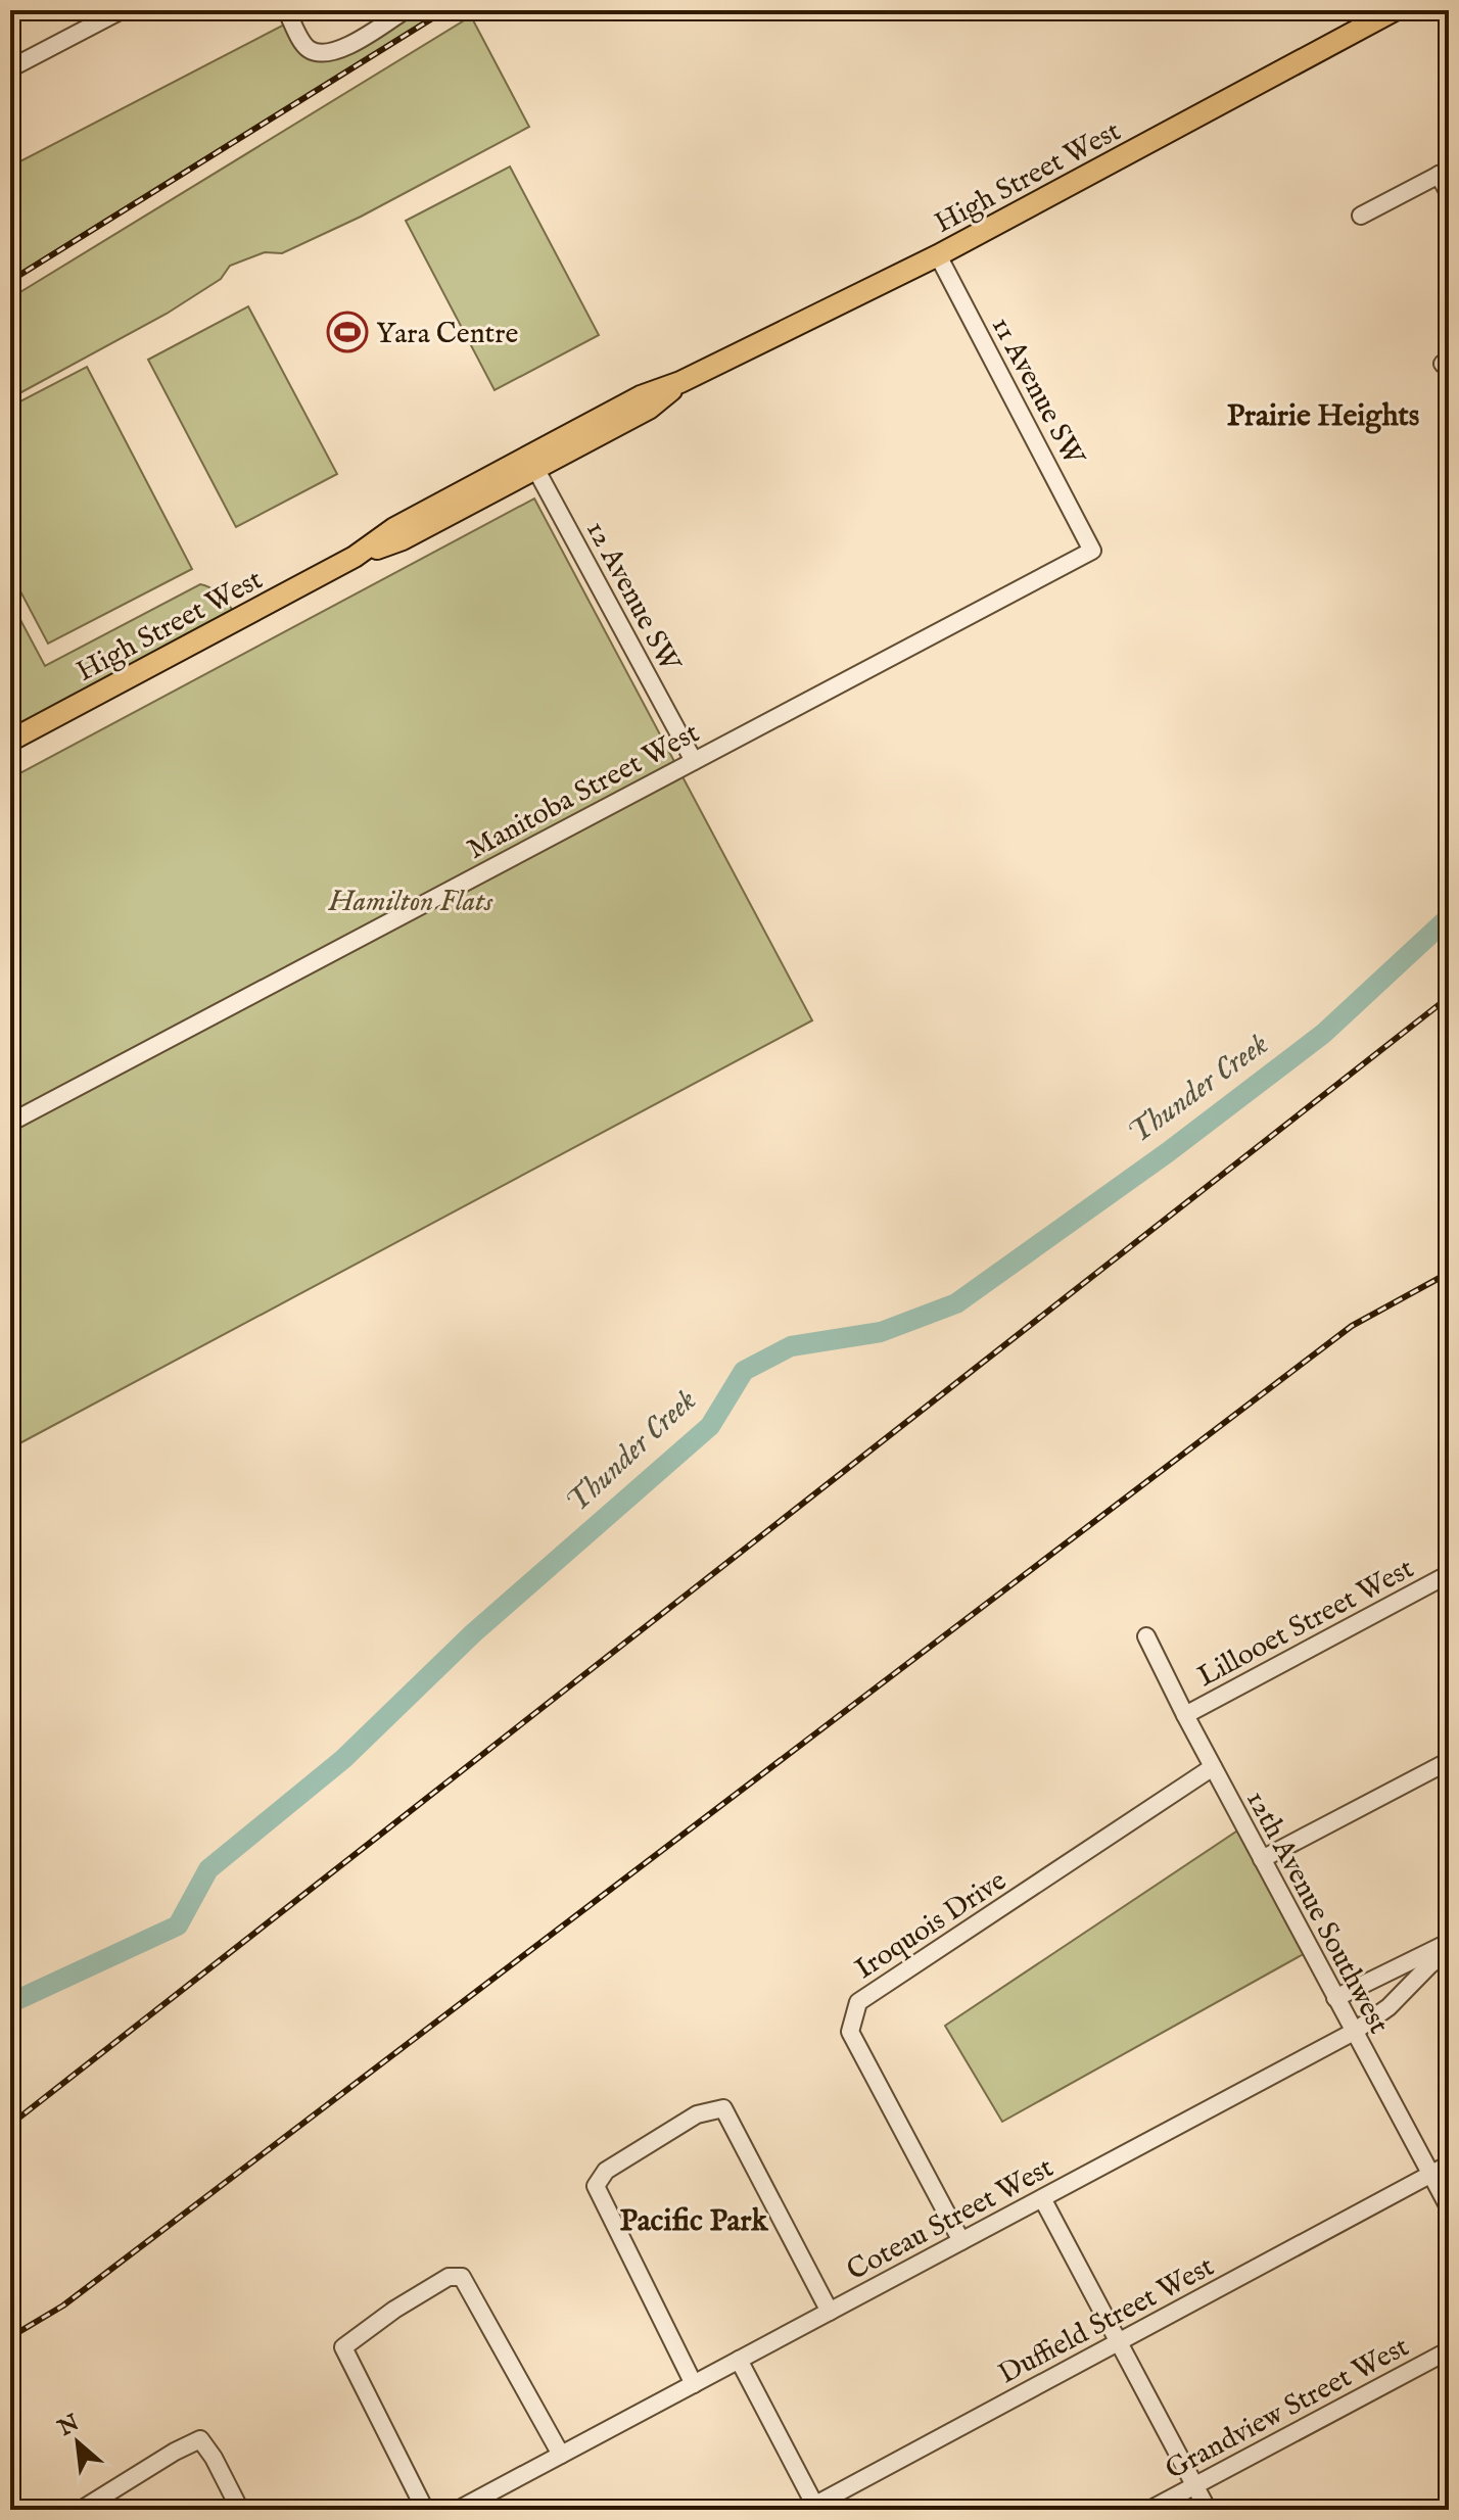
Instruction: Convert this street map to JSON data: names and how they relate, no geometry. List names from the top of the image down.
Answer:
{
  "streets": {
    "main road": ["High Street West"],
    "street": [
      "11 Avenue SW",
      "12 Avenue SW",
      "Manitoba Street West",
      "Lillooet Street West",
      "12th Avenue Southwest",
      "Iroquois Drive",
      "Coteau Street West",
      "Duffield Street West",
      "Grandview Street West"
    ]
  },
  "crossings": [
    ["High Street West", "11 Avenue SW"],
    ["High Street West", "12 Avenue SW"],
    ["11 Avenue SW", "Manitoba Street West"],
    ["12 Avenue SW", "Manitoba Street West"],
    ["Lillooet Street West", "12th Avenue Southwest"],
    ["12th Avenue Southwest", "Iroquois Drive"],
    ["12th Avenue Southwest", "Coteau Street West"],
    ["12th Avenue Southwest", "Duffield Street West"],
    ["Iroquois Drive", "Coteau Street West"]
  ],
  "districts": ["Prairie Heights", "Pacific Park"],
  "water": ["Thunder Creek"],
  "parks": ["Hamilton Flats"],
  "places": {
    "sports": ["Yara Centre"]
  },
  "north": "top left"
}
